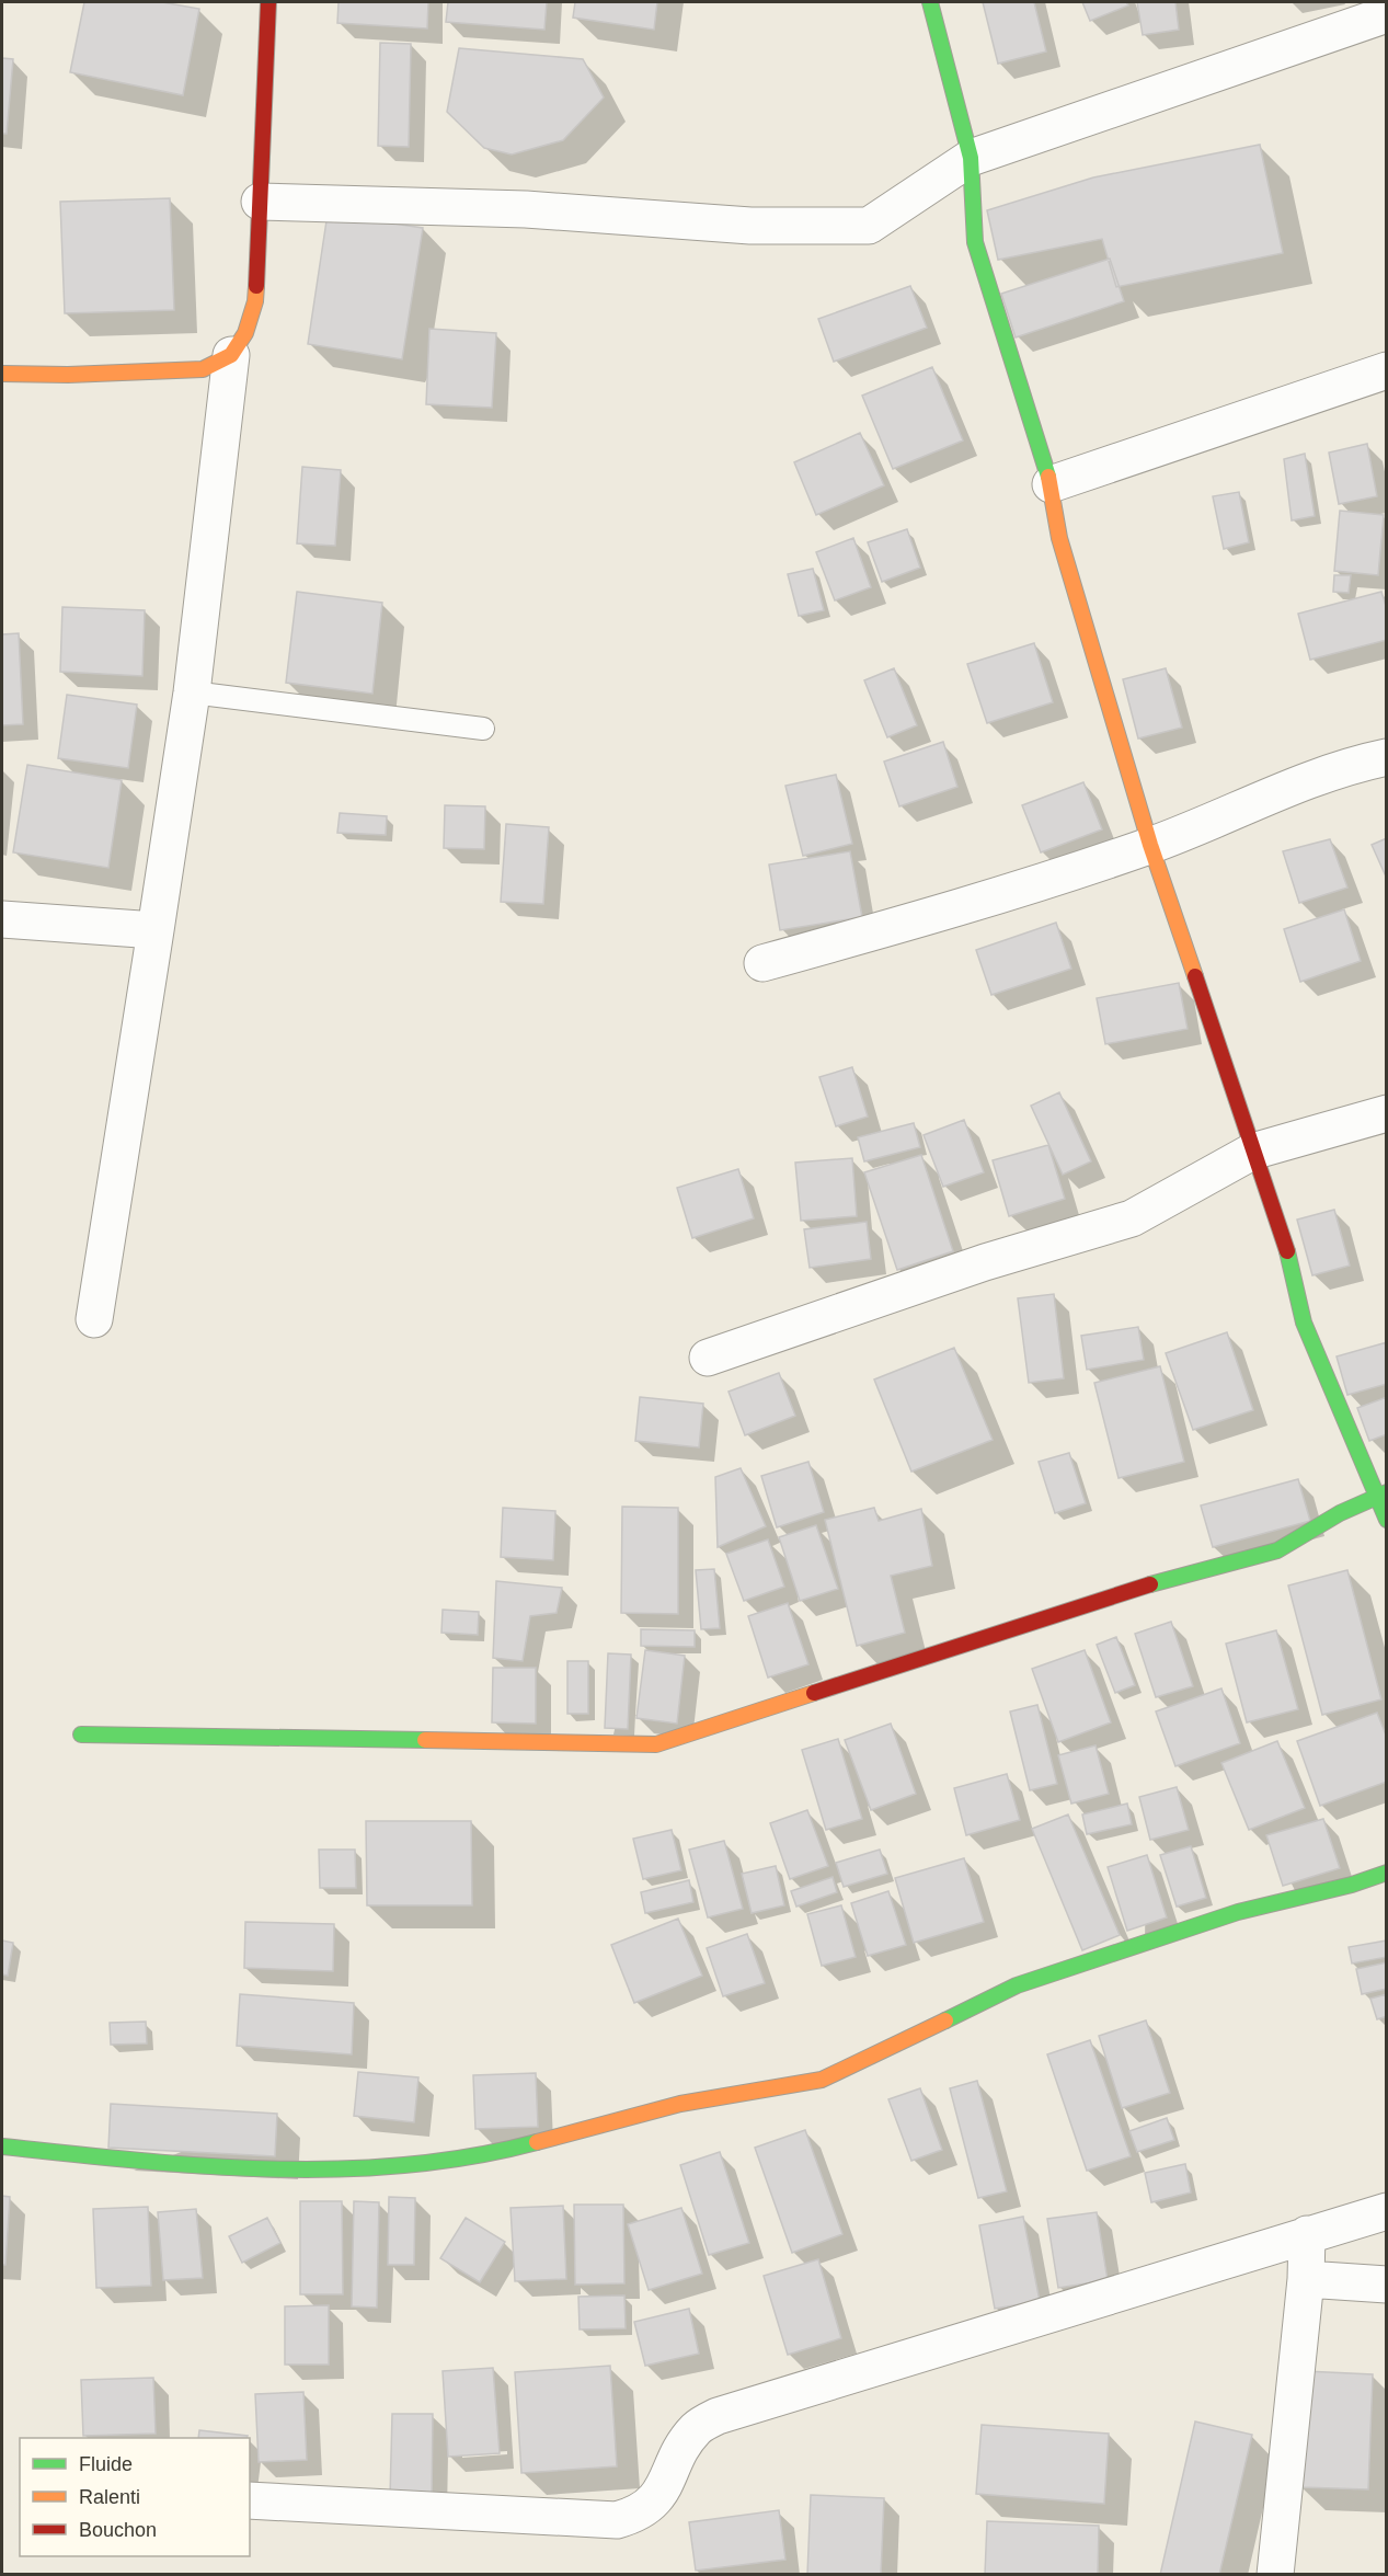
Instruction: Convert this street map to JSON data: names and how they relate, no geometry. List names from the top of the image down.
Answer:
{
  "legend": ["Fluide", "Ralenti", "Bouchon"]
}
